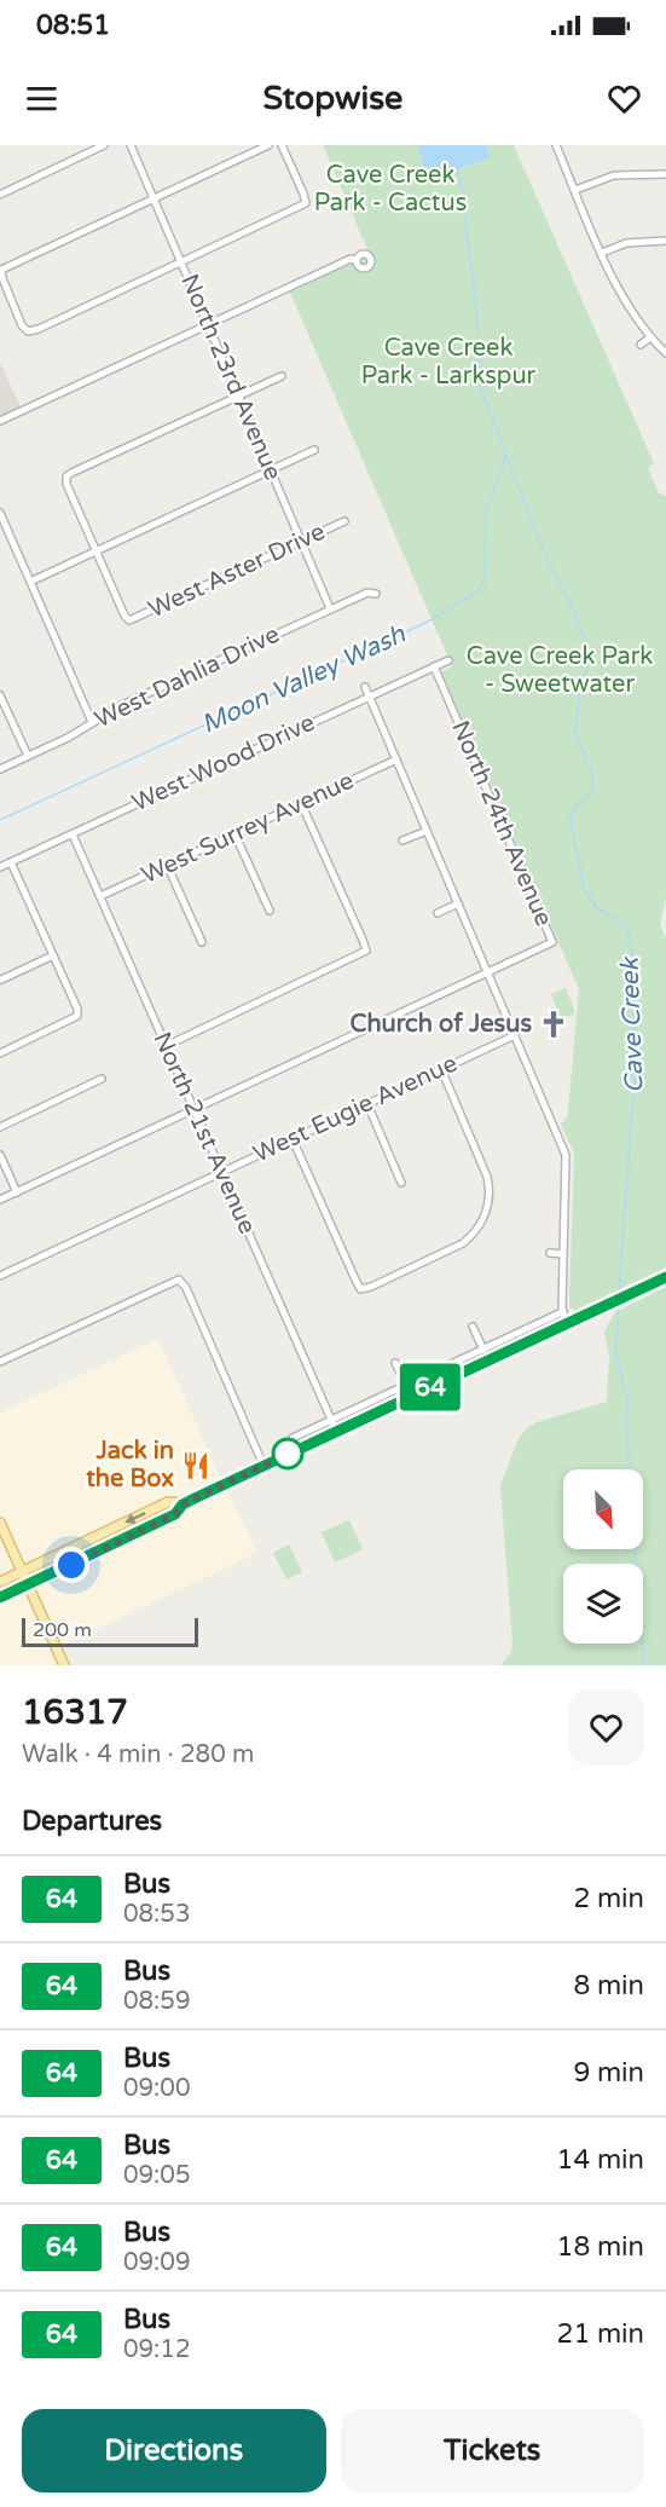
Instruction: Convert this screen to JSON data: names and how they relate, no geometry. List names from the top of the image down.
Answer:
{
  "streets": {
    "street": [
      "North 23rd Avenue",
      "West Aster Drive",
      "West Dahlia Drive",
      "West Wood Drive",
      "North 24th Avenue",
      "West Surrey Avenue",
      "West Eugie Avenue",
      "North 21st Avenue"
    ]
  },
  "crossings": [
    ["North 23rd Avenue", "West Aster Drive"],
    ["North 23rd Avenue", "West Dahlia Drive"],
    ["West Wood Drive", "North 24th Avenue"],
    ["West Wood Drive", "North 21st Avenue"],
    ["West Surrey Avenue", "North 21st Avenue"],
    ["West Eugie Avenue", "North 21st Avenue"]
  ],
  "water": ["Moon Valley Wash", "Cave Creek"],
  "parks": ["Cave Creek Park - Cactus", "Cave Creek Park - Larkspur", "Cave Creek Park - Sweetwater"],
  "places": {
    "church": ["Church of Jesus"],
    "restaurant": ["Jack in the Box"]
  },
  "lines": ["bus line 64"],
  "scale_bar": "200 m",
  "north": "bottom right",
  "page": {
    "status": "08:51",
    "header": "Stopwise",
    "on_map": "64",
    "scale": "200 m",
    "heading": [
      ["16317", "Walk · 4 min · 280 m"],
      "Departures"
    ],
    "list": [
      {
        "mark": "64",
        "name": "Bus",
        "note": "08:53",
        "value": "2 min"
      },
      {
        "mark": "64",
        "name": "Bus",
        "note": "08:59",
        "value": "8 min"
      },
      {
        "mark": "64",
        "name": "Bus",
        "note": "09:00",
        "value": "9 min"
      },
      {
        "mark": "64",
        "name": "Bus",
        "note": "09:05",
        "value": "14 min"
      },
      {
        "mark": "64",
        "name": "Bus",
        "note": "09:09",
        "value": "18 min"
      },
      {
        "mark": "64",
        "name": "Bus",
        "note": "09:12",
        "value": "21 min"
      }
    ],
    "buttons": ["Directions", "Tickets"]
  }
}
